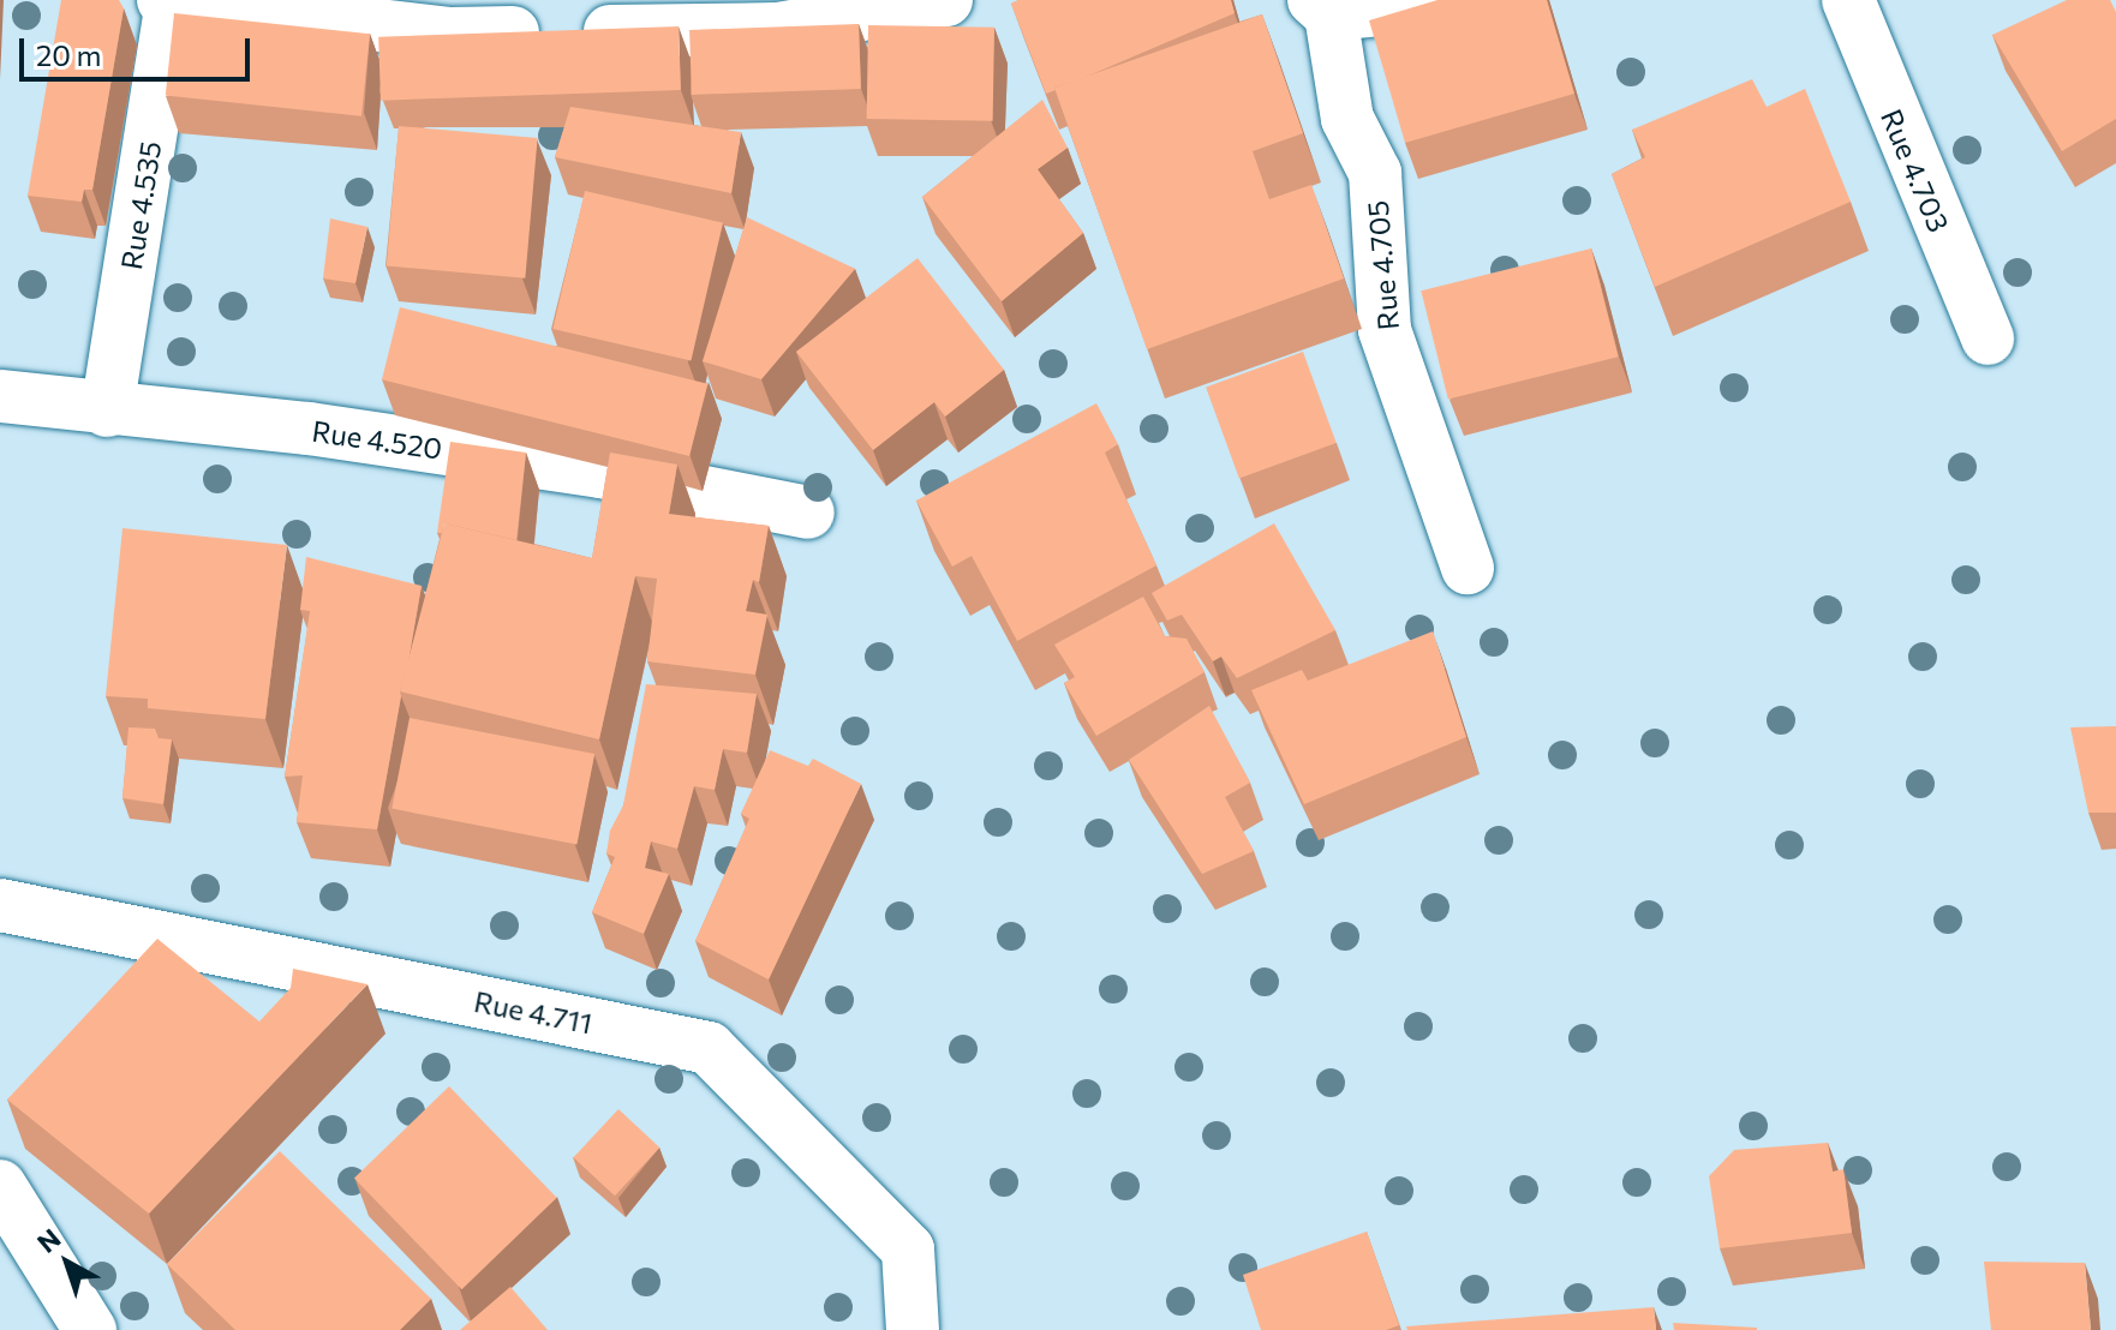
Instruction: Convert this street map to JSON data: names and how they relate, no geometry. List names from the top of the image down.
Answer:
{
  "streets": {
    "street": [
      "Rue 4.703",
      "Rue 4.535",
      "Rue 4.705",
      "Rue 4.520",
      "Rue 4.711"
    ]
  },
  "crossings": [
    ["Rue 4.535", "Rue 4.520"]
  ],
  "scale_bar": "20 m",
  "north": "top left"
}
